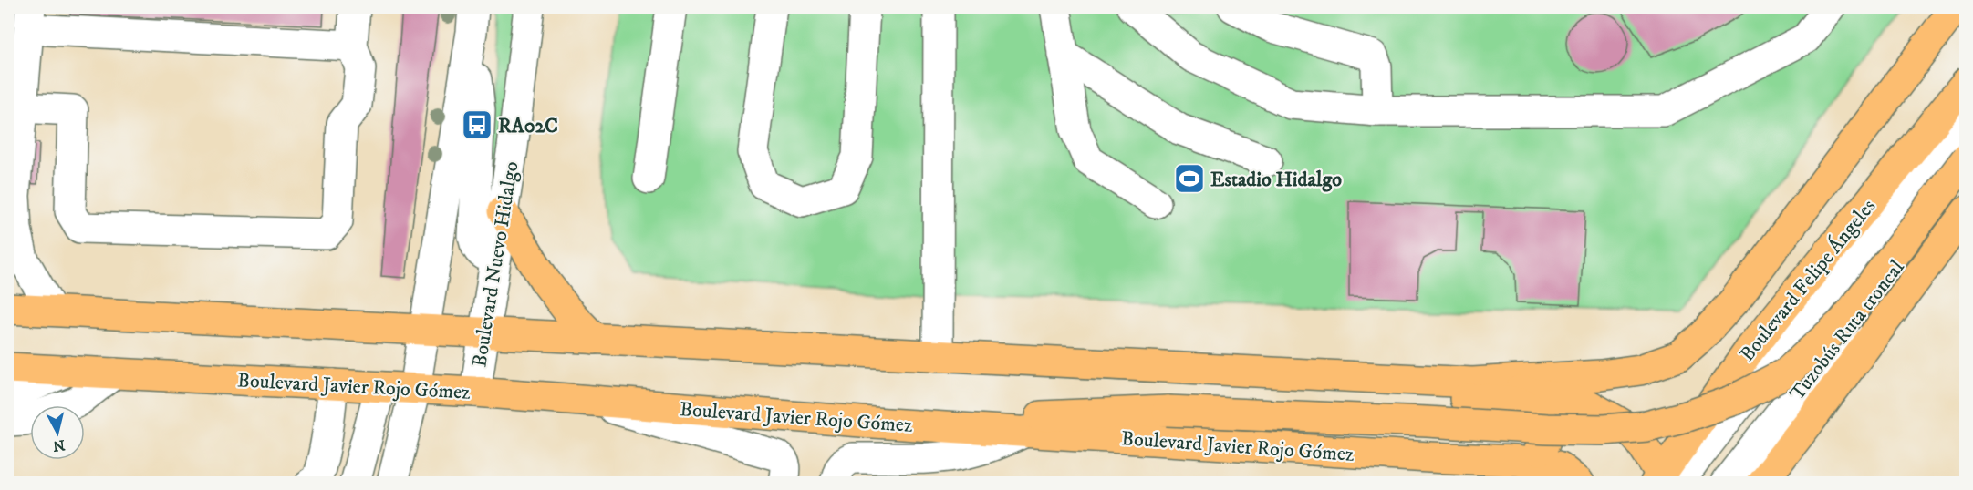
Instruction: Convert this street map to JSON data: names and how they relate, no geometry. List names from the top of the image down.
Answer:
{
  "streets": {
    "main road": ["Boulevard Felipe Ángeles", "Boulevard Javier Rojo Gómez"],
    "street": ["Boulevard Nuevo Hidalgo", "Tuzobús Ruta troncal"]
  },
  "crossings": [
    ["Boulevard Nuevo Hidalgo", "Boulevard Javier Rojo Gómez"],
    ["Boulevard Felipe Ángeles", "Tuzobús Ruta troncal"]
  ],
  "places": {
    "bus stop": ["RA02C"],
    "sports": ["Estadio Hidalgo"]
  },
  "north": "bottom"
}
